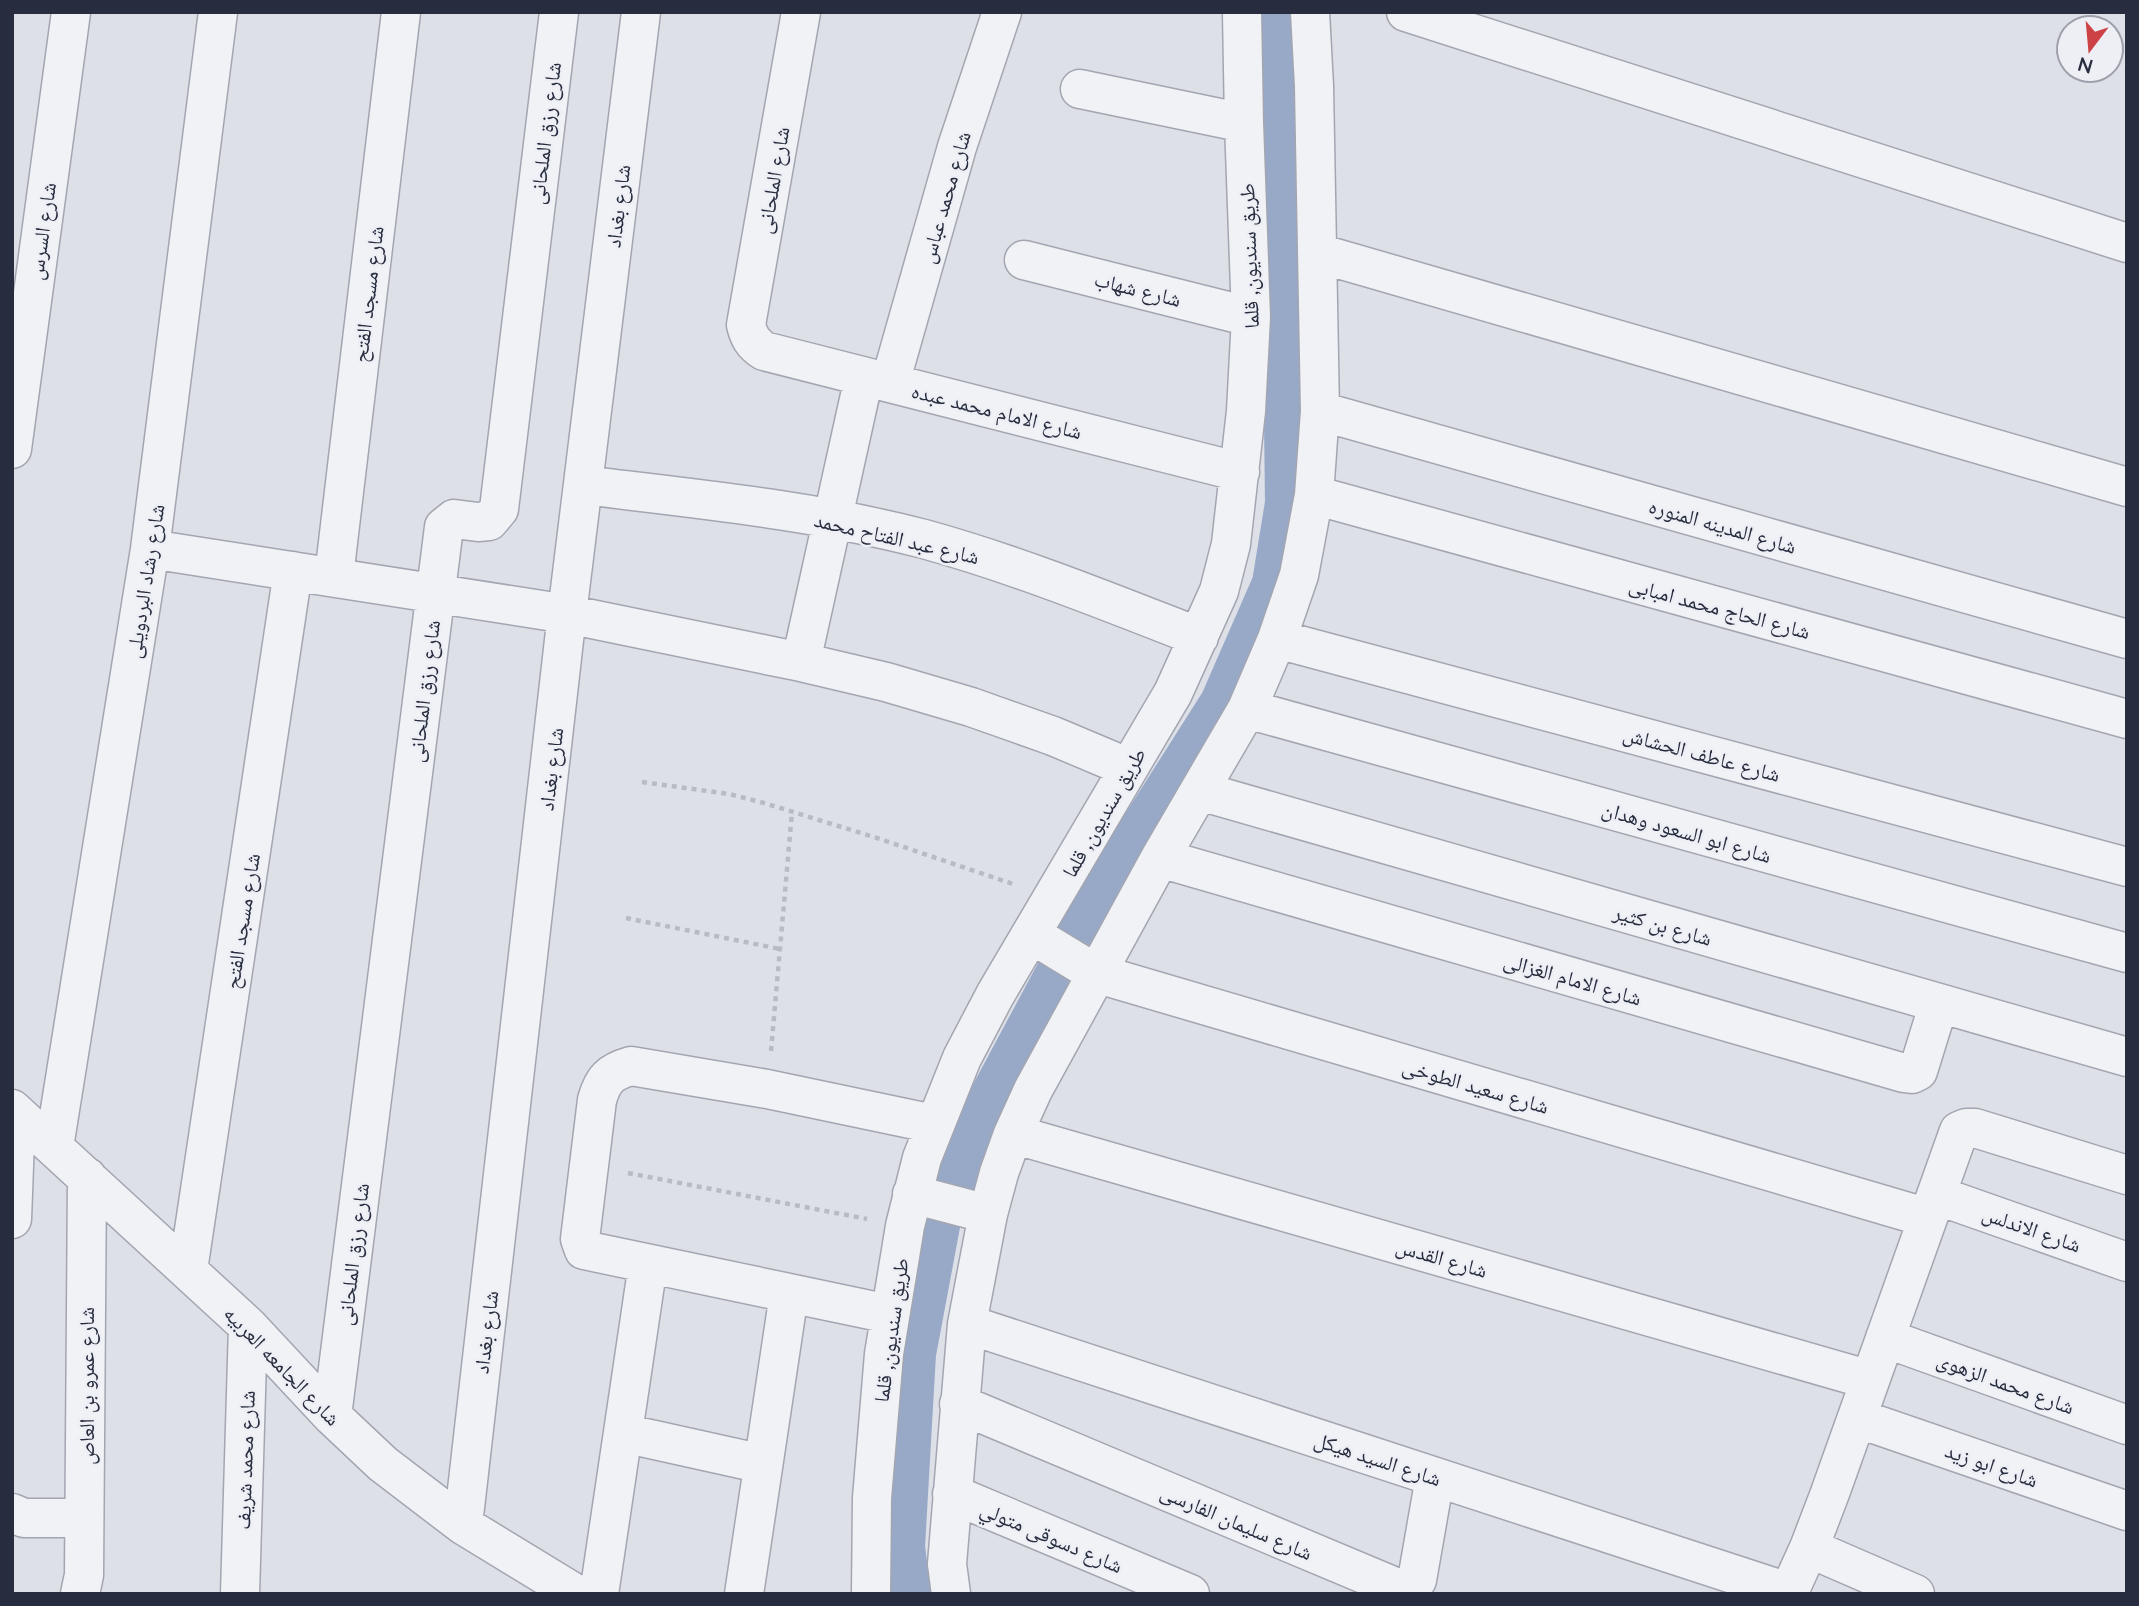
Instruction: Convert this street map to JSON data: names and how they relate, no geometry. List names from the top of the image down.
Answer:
{
  "streets": {
    "street": [
      "شارع رزق الملحانى",
      "شارع الملحانى",
      "شارع محمد عباس",
      "شارع بغداد",
      "شارع السرس",
      "طريق سنديون, قلما",
      "شارع شهاب",
      "شارع مسجد الفتح",
      "شارع الامام محمد عبده",
      "شارع المدينه المنوره",
      "شارع عبد الفتاح محمد",
      "شارع رشاد البردويلى",
      "شارع الحاج محمد امبابى",
      "شارع عاطف الحشاش",
      "شارع ابو السعود وهدان",
      "شارع بن كثير",
      "شارع الامام الغزالى",
      "شارع سعيد الطوخى",
      "شارع الاندلس",
      "شارع القدس",
      "شارع الجامعه العربيه",
      "شارع محمد الزهوى",
      "شارع عمرو بن العاص",
      "شارع السيد هيكل",
      "شارع محمد شريف",
      "شارع ابو زيد",
      "شارع سليمان الفارسى",
      "شارع دسوقى متولي"
    ]
  },
  "crossings": [
    ["شارع رزق الملحانى", "شارع الجامعه العربيه"],
    ["شارع الملحانى", "شارع الامام محمد عبده"],
    ["شارع محمد عباس", "شارع الامام محمد عبده"],
    ["شارع محمد عباس", "شارع عبد الفتاح محمد"],
    ["شارع بغداد", "شارع عبد الفتاح محمد"],
    ["شارع بغداد", "شارع الجامعه العربيه"],
    ["طريق سنديون, قلما", "شارع شهاب"],
    ["طريق سنديون, قلما", "شارع الامام محمد عبده"],
    ["طريق سنديون, قلما", "شارع عبد الفتاح محمد"],
    ["طريق سنديون, قلما", "شارع سعيد الطوخى"],
    ["شارع مسجد الفتح", "شارع الجامعه العربيه"],
    ["شارع رشاد البردويلى", "شارع الجامعه العربيه"],
    ["شارع بن كثير", "شارع الامام الغزالى"],
    ["شارع سعيد الطوخى", "شارع الاندلس"],
    ["شارع الجامعه العربيه", "شارع عمرو بن العاص"],
    ["شارع الجامعه العربيه", "شارع محمد شريف"],
    ["شارع السيد هيكل", "شارع سليمان الفارسى"]
  ],
  "north": "bottom"
}
